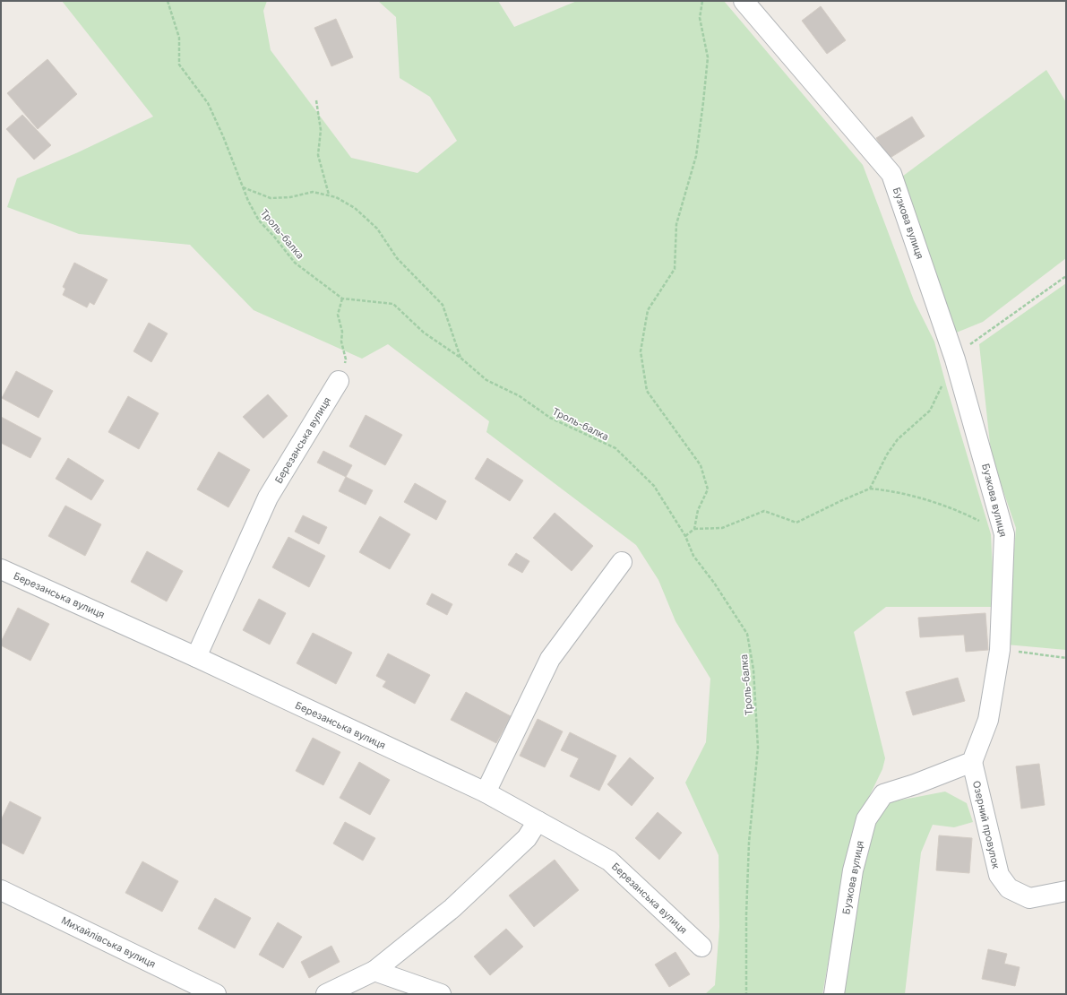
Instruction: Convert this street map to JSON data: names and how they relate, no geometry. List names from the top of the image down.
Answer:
{
  "streets": {
    "street": [
      "Бузкова вулиця",
      "Березанська вулиця",
      "Озерний провулок",
      "Михайлівська вулиця"
    ],
    "path": ["Троль-балка"]
  },
  "crossings": [
    ["Бузкова вулиця", "Озерний провулок"]
  ]
}
